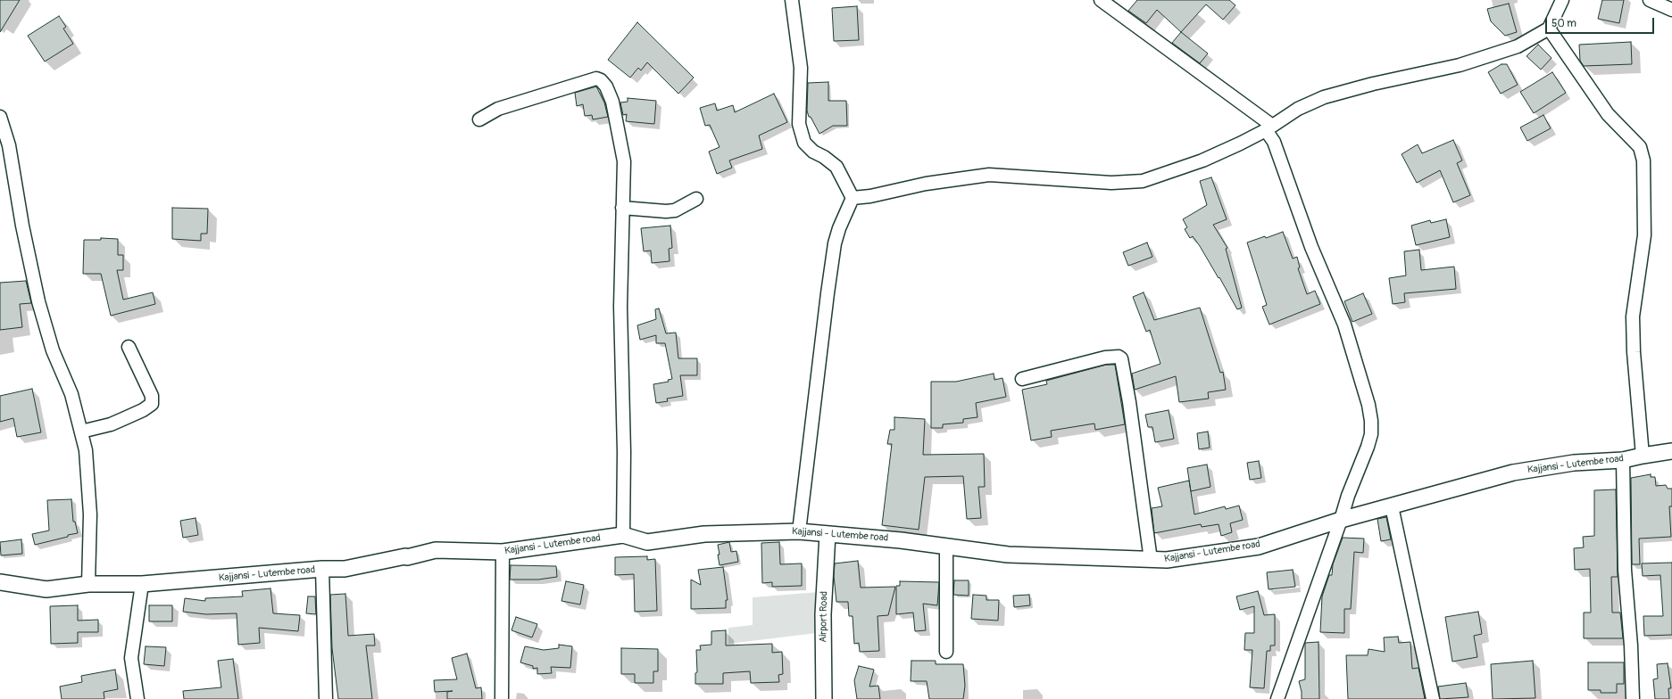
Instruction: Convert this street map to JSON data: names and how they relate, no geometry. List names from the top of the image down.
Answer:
{
  "streets": {
    "street": ["Kajjansi - Lutembe road", "Airport Road"]
  },
  "crossings": [
    ["Kajjansi - Lutembe road", "Airport Road"]
  ],
  "scale_bar": "50 m"
}
